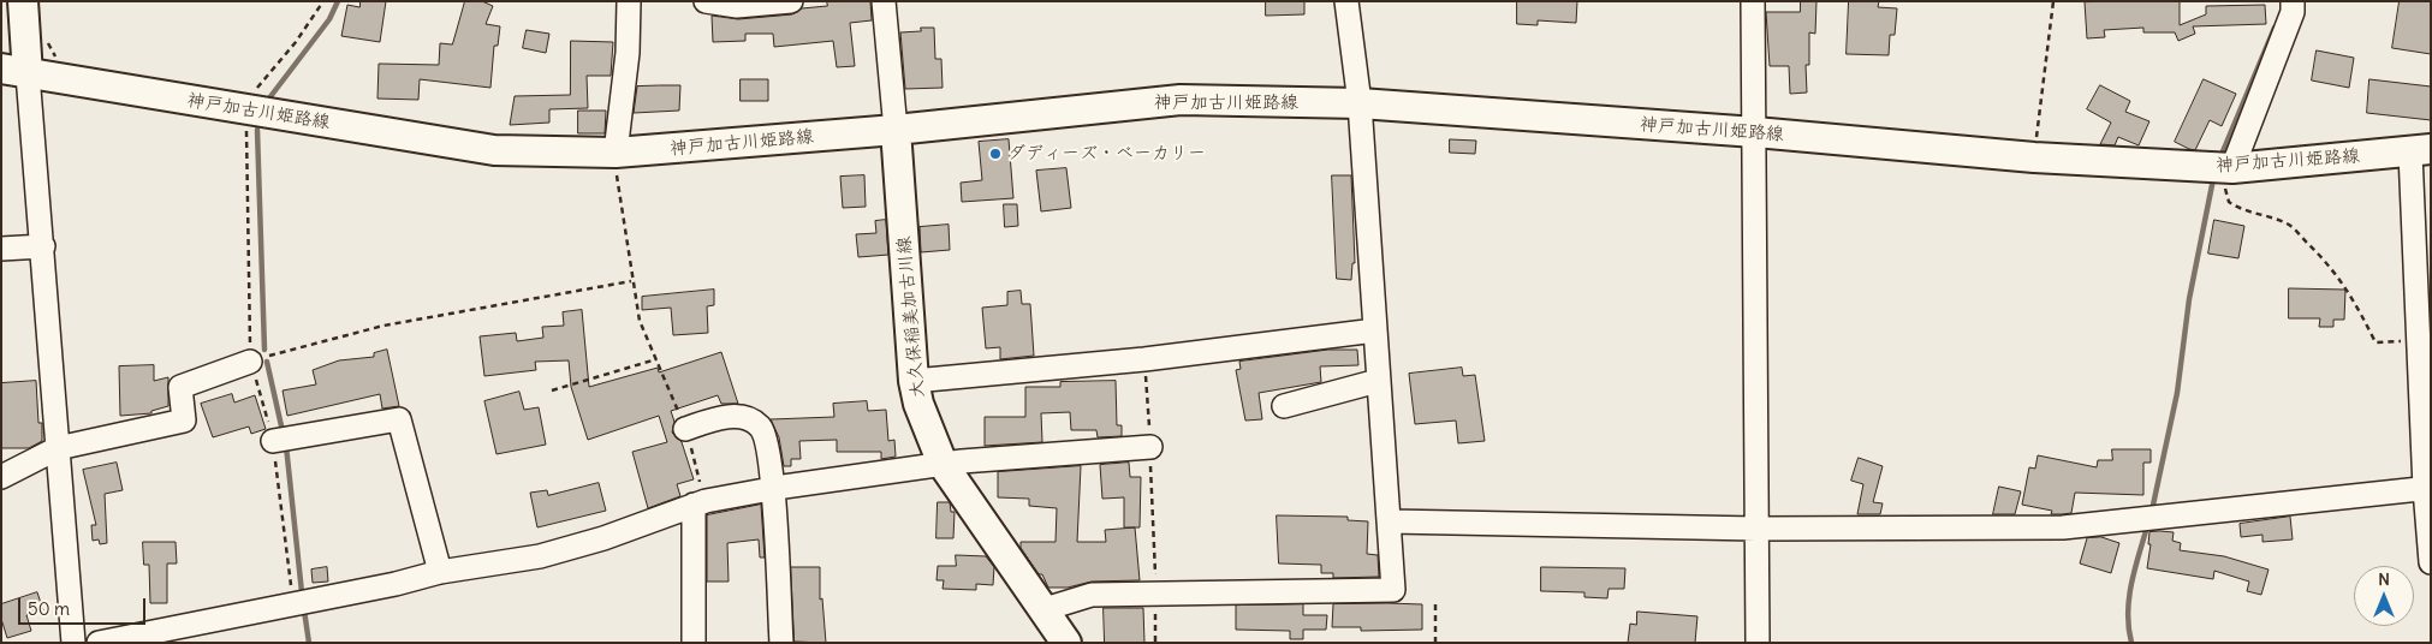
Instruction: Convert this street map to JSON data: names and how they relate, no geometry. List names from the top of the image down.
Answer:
{
  "streets": {
    "main road": ["神戸加古川姫路線", "大久保稲美加古川線"]
  },
  "crossings": [
    ["神戸加古川姫路線", "大久保稲美加古川線"]
  ],
  "places": ["ダディーズ・ベーカリー"],
  "scale_bar": "50 m",
  "north": "top"
}
